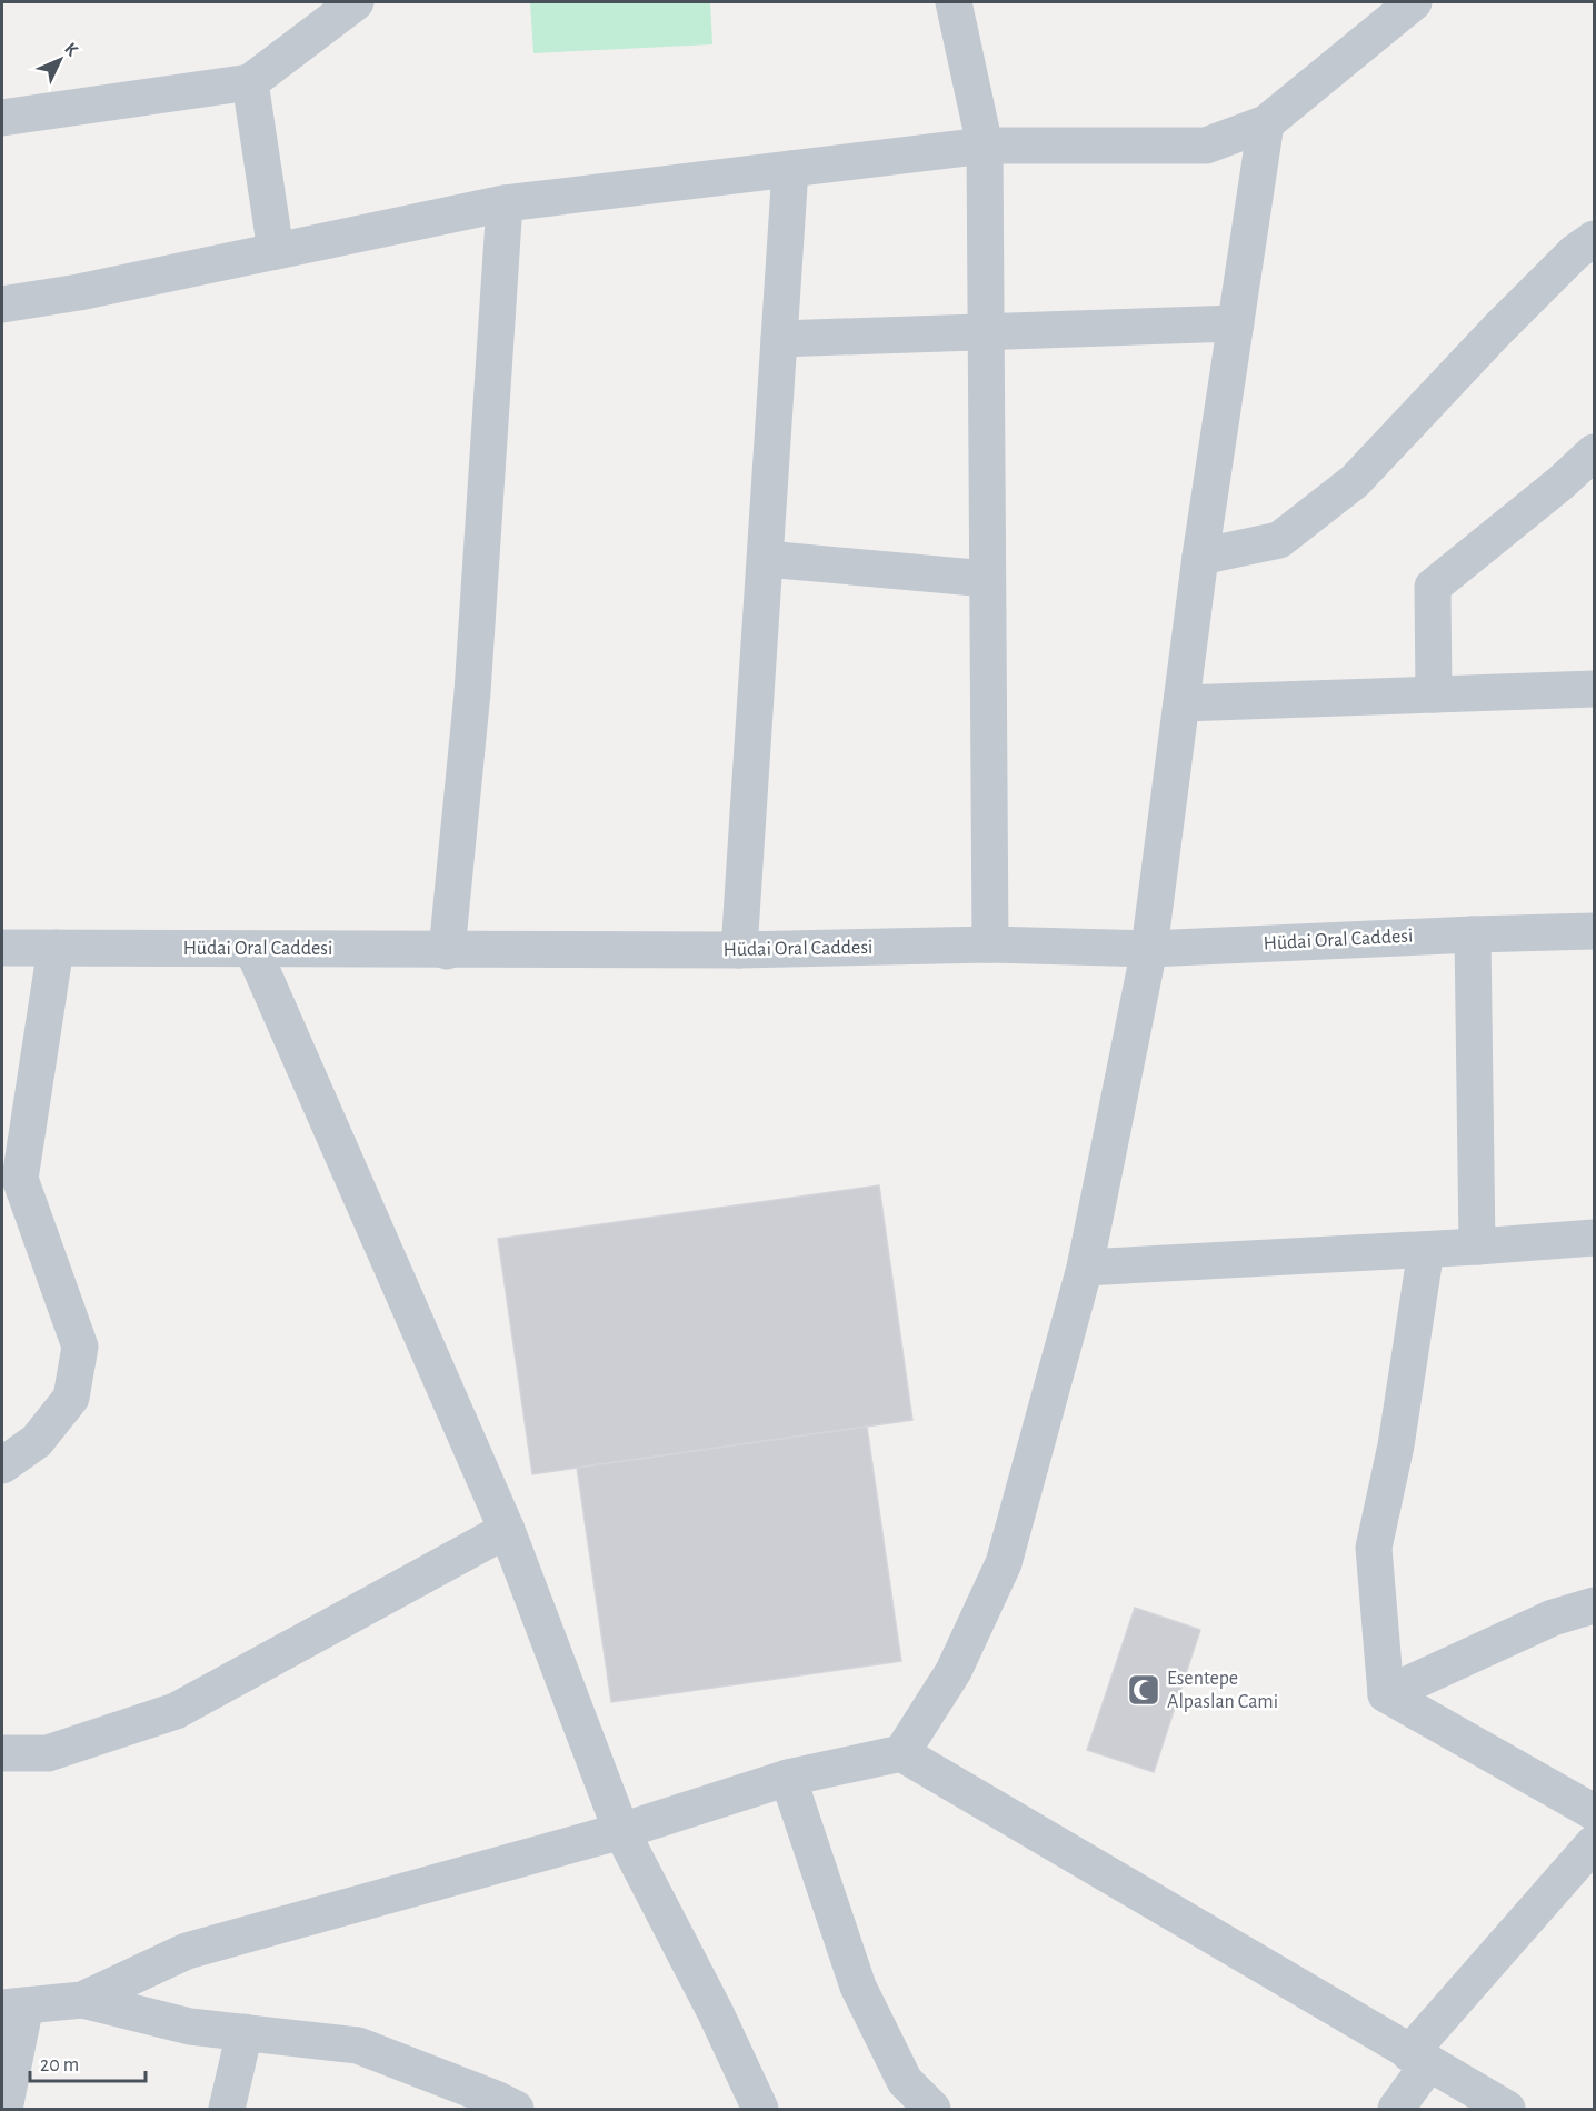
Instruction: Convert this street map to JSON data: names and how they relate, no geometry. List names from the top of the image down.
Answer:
{
  "streets": {
    "street": ["Hüdai Oral Caddesi"]
  },
  "places": {
    "mosque": ["Esentepe Alpaslan Cami"]
  },
  "scale_bar": "20 m",
  "north": "top right"
}
